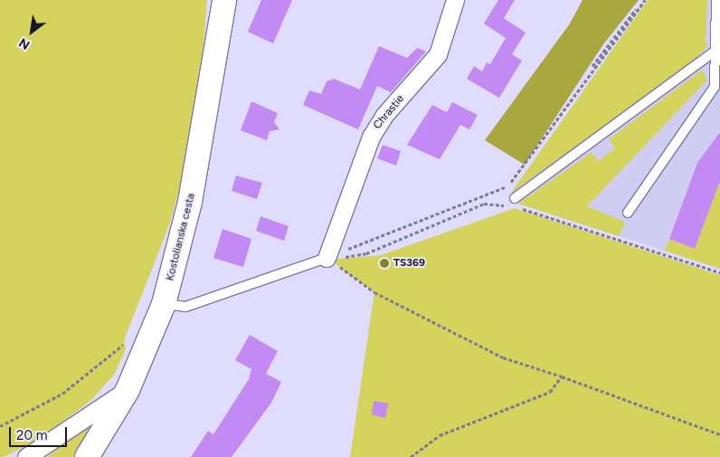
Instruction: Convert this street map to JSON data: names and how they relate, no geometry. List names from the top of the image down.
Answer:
{
  "streets": {
    "street": ["Chrastie", "Kostolianska cesta"]
  },
  "places": ["TS369"],
  "scale_bar": "20 m",
  "north": "bottom left"
}
